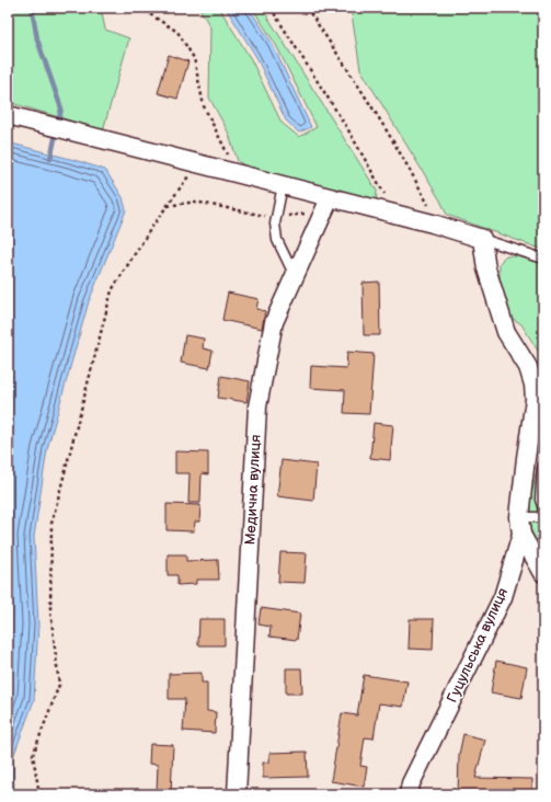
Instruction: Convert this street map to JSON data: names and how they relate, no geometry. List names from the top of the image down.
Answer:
{
  "streets": {
    "street": ["Медична вулиця", "Гуцульська вулиця"]
  }
}
